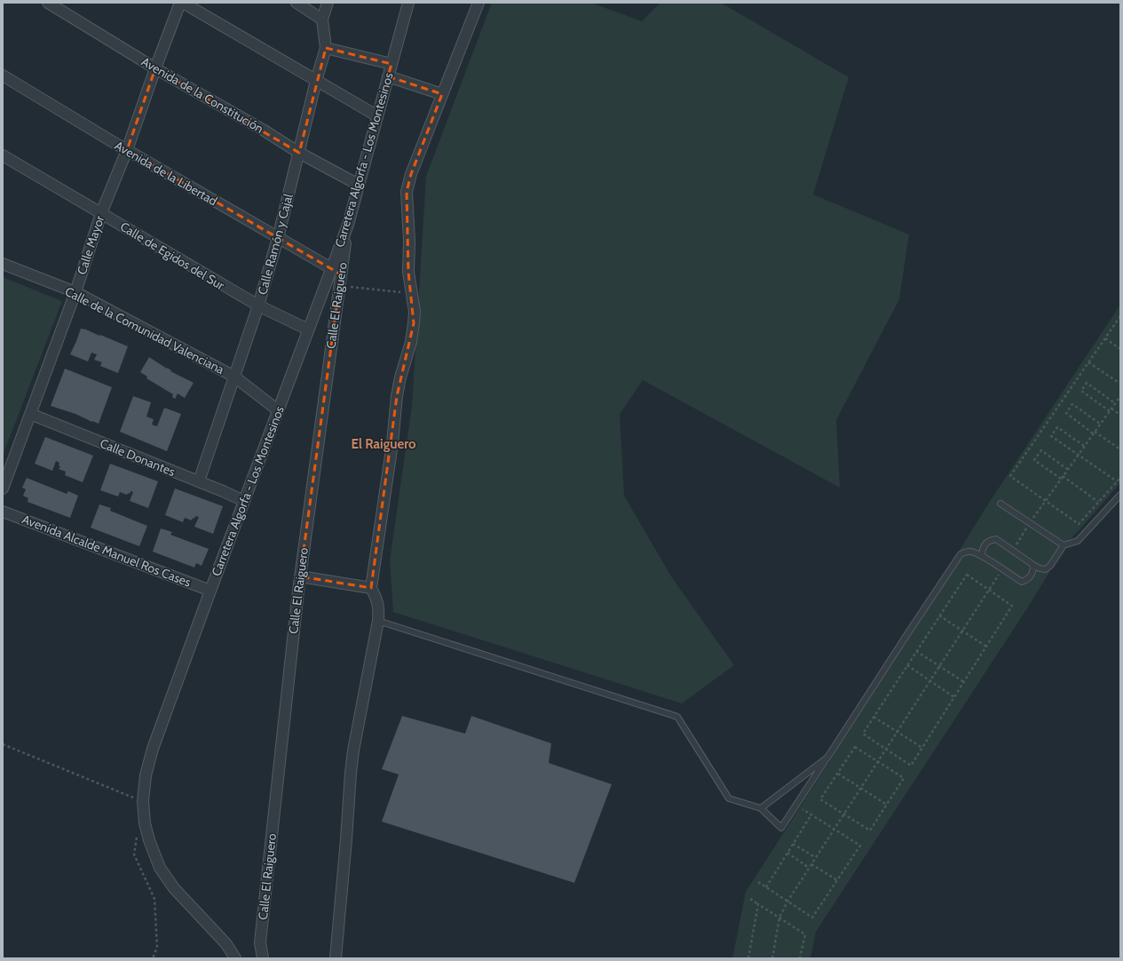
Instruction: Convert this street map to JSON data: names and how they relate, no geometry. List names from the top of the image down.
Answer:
{
  "streets": {
    "street": [
      "Avenida de la Constitución",
      "Carretera Algorfa - Los Montesinos",
      "Avenida de la Libertad",
      "Calle Ramón y Cajal",
      "Calle Mayor",
      "Calle de Egidos del Sur",
      "Calle El Raiguero",
      "Calle de la Comunidad Valenciana",
      "Calle Donantes",
      "Avenida Alcalde Manuel Ros Cases"
    ]
  },
  "crossings": [
    ["Avenida de la Constitución", "Carretera Algorfa - Los Montesinos"],
    ["Avenida de la Constitución", "Calle Ramón y Cajal"],
    ["Avenida de la Constitución", "Calle Mayor"],
    ["Carretera Algorfa - Los Montesinos", "Avenida de la Libertad"],
    ["Carretera Algorfa - Los Montesinos", "Calle de Egidos del Sur"],
    ["Carretera Algorfa - Los Montesinos", "Calle El Raiguero"],
    ["Carretera Algorfa - Los Montesinos", "Calle de la Comunidad Valenciana"],
    ["Carretera Algorfa - Los Montesinos", "Calle Donantes"],
    ["Carretera Algorfa - Los Montesinos", "Avenida Alcalde Manuel Ros Cases"],
    ["Avenida de la Libertad", "Calle Ramón y Cajal"],
    ["Avenida de la Libertad", "Calle Mayor"],
    ["Calle Ramón y Cajal", "Calle de Egidos del Sur"],
    ["Calle Ramón y Cajal", "Calle de la Comunidad Valenciana"],
    ["Calle Ramón y Cajal", "Calle Donantes"],
    ["Calle Mayor", "Calle de Egidos del Sur"],
    ["Calle Mayor", "Calle de la Comunidad Valenciana"],
    ["Calle Mayor", "Calle Donantes"]
  ],
  "districts": ["El Raiguero"]
}
